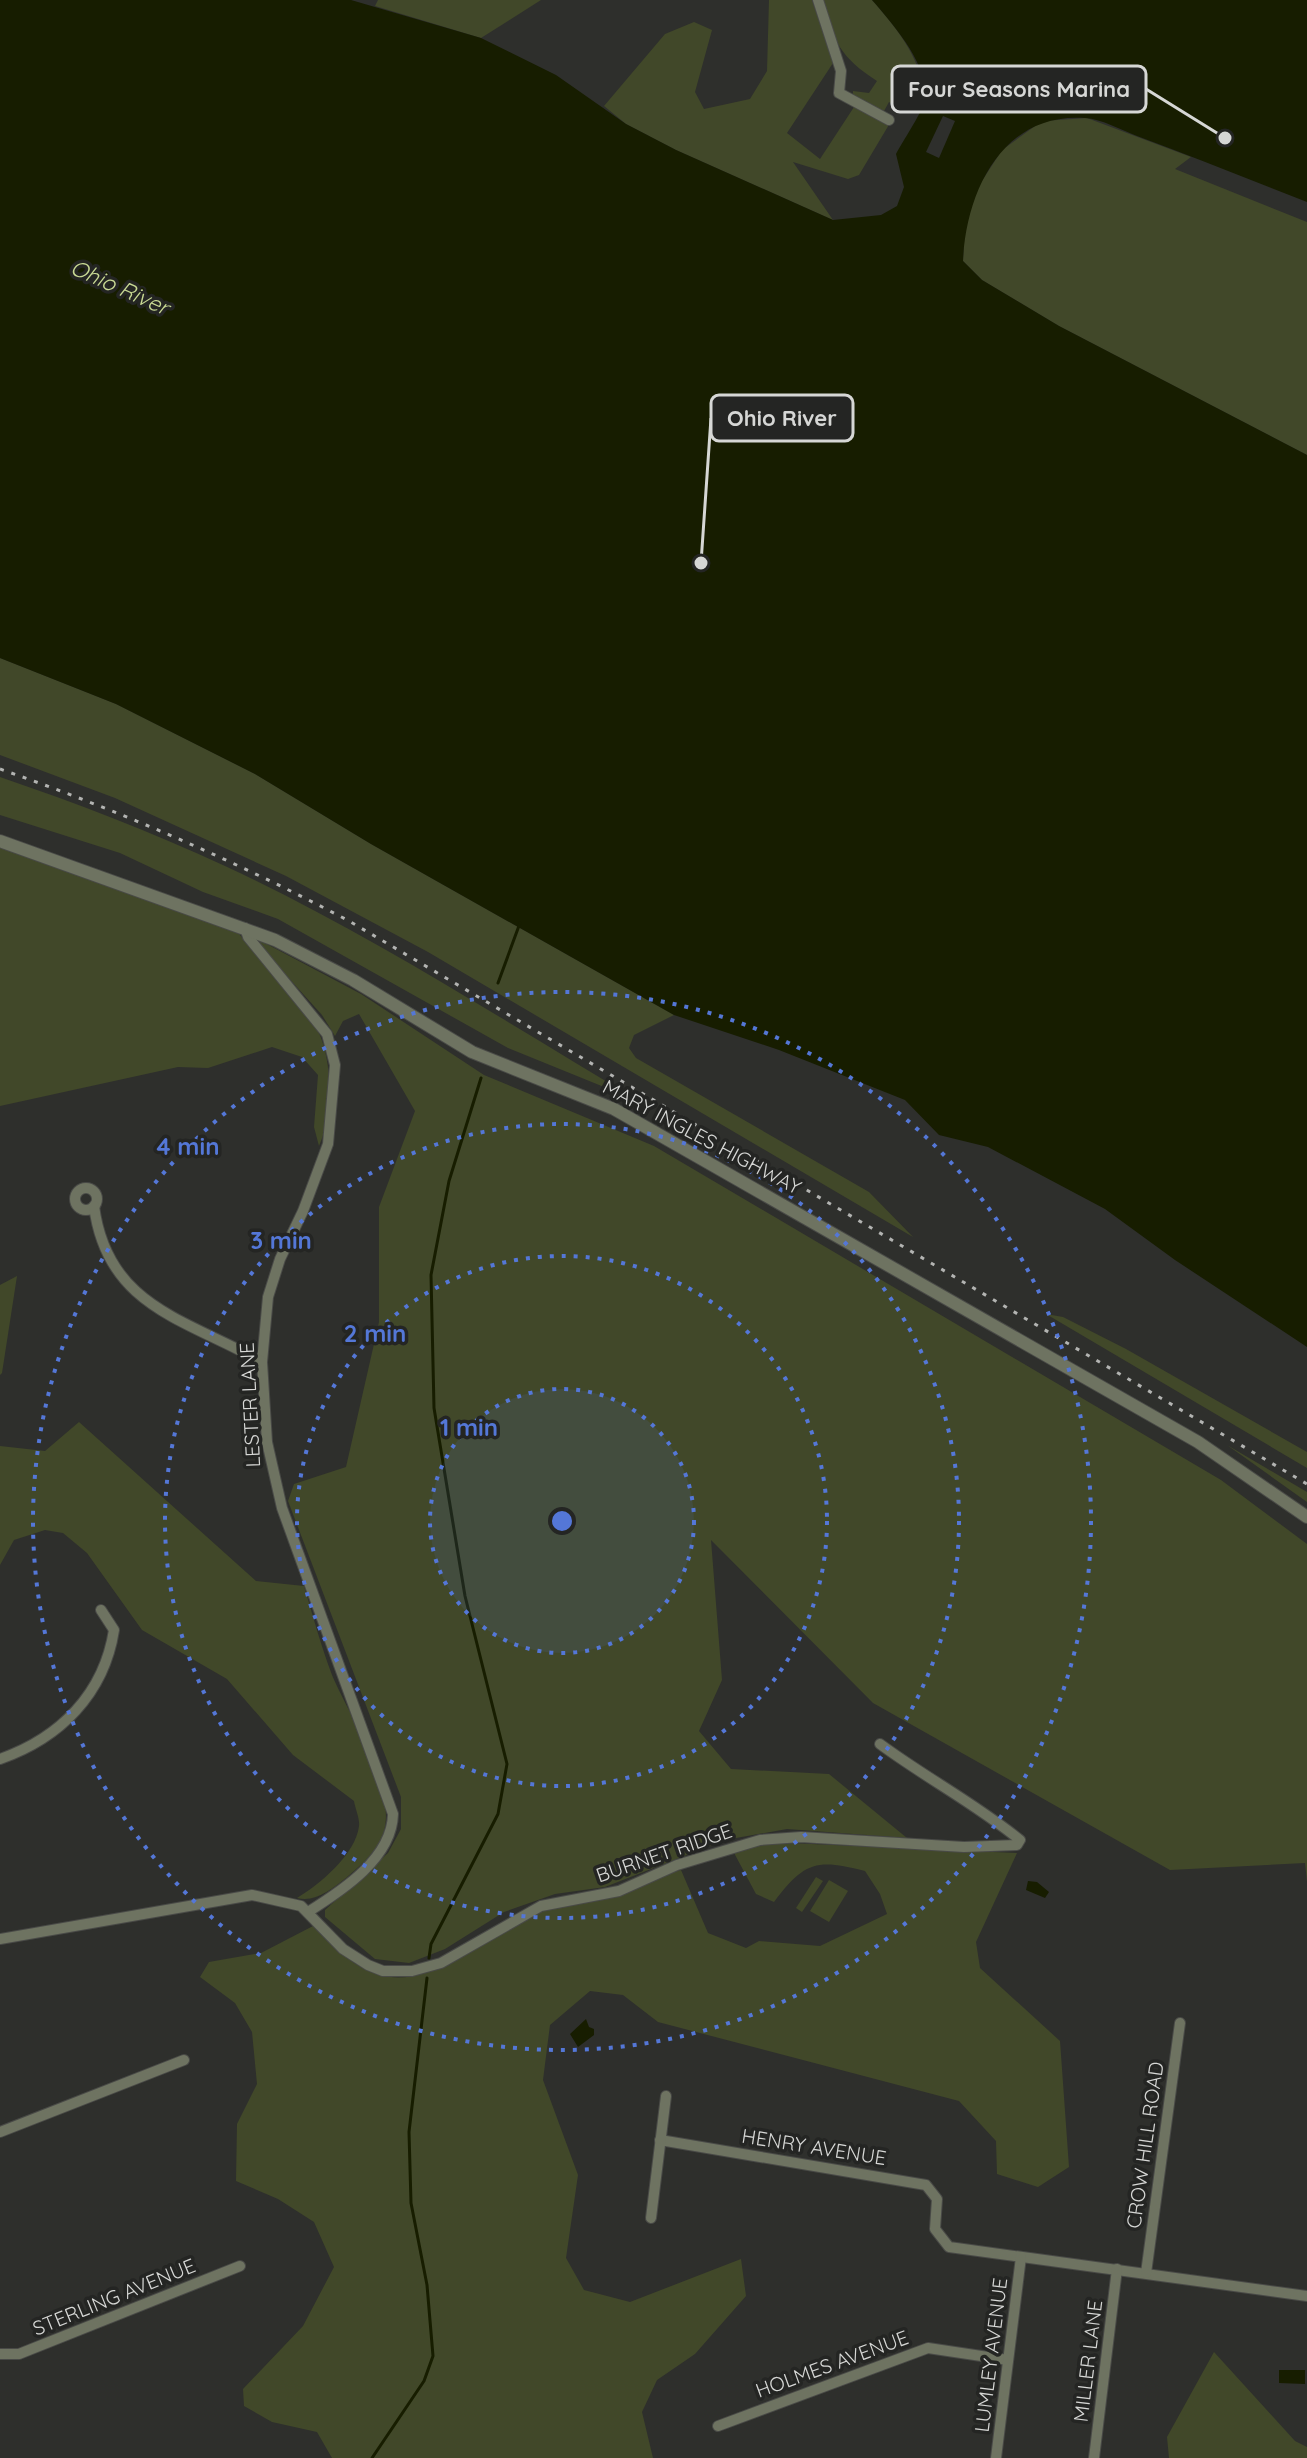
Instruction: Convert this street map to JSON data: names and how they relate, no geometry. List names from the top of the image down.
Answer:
{
  "streets": {
    "street": [
      "MARY INGLES HIGHWAY",
      "LESTER LANE",
      "BURNET RIDGE",
      "CROW HILL ROAD",
      "HENRY AVENUE",
      "STERLING AVENUE",
      "LUMLEY AVENUE",
      "MILLER LANE",
      "HOLMES AVENUE"
    ]
  },
  "crossings": [
    ["MARY INGLES HIGHWAY", "LESTER LANE"],
    ["LESTER LANE", "BURNET RIDGE"],
    ["HENRY AVENUE", "LUMLEY AVENUE"],
    ["LUMLEY AVENUE", "HOLMES AVENUE"]
  ],
  "water": ["Ohio River"],
  "places": ["Four Seasons Marina", "Ohio River"],
  "rings": [
    "4 min",
    "3 min",
    "2 min",
    "1 min"
  ]
}
